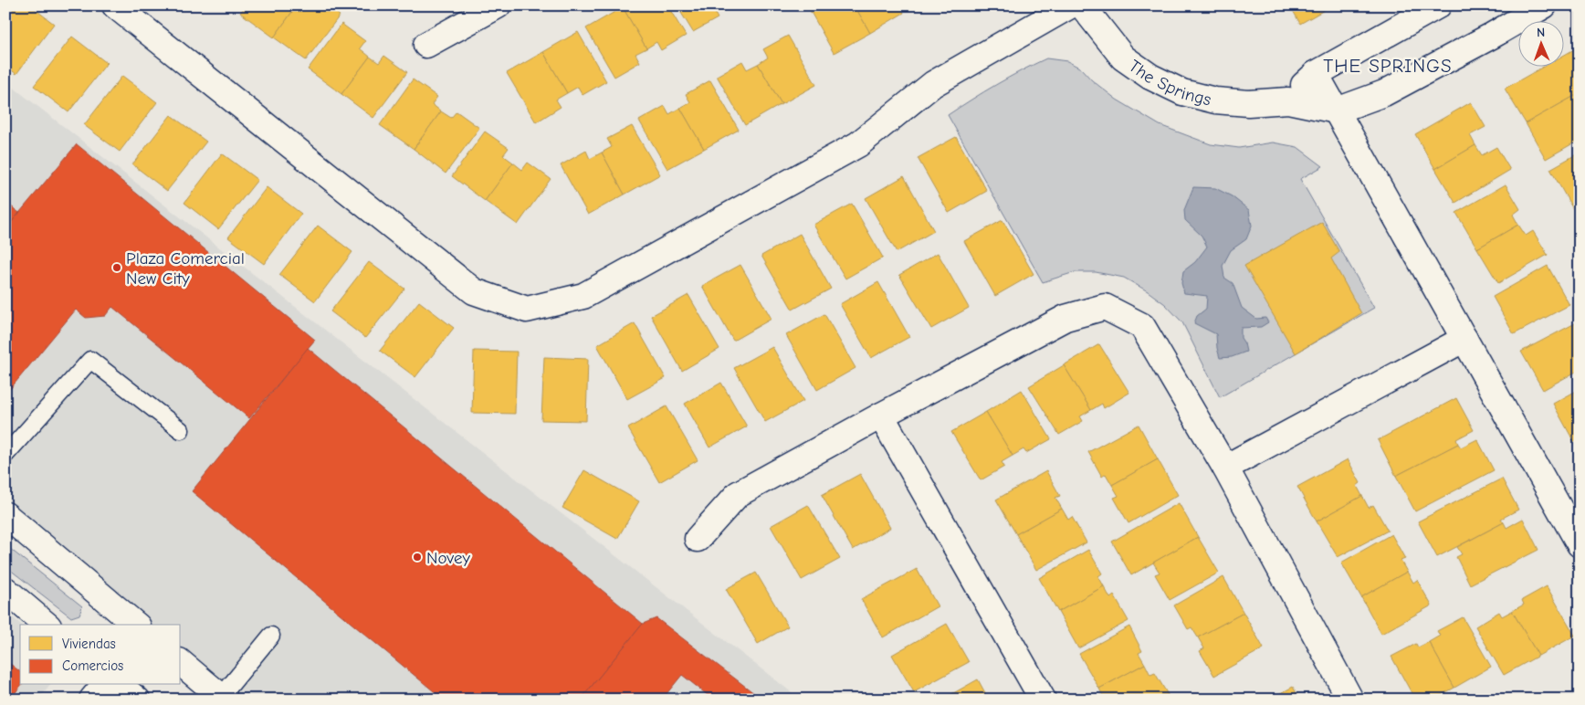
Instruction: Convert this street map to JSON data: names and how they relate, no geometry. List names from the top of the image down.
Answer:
{
  "streets": {
    "street": ["The Springs"]
  },
  "districts": ["THE SPRINGS"],
  "places": ["Plaza Comercial New City", "Novey"],
  "legend": ["Viviendas", "Comercios"],
  "north": "top"
}
